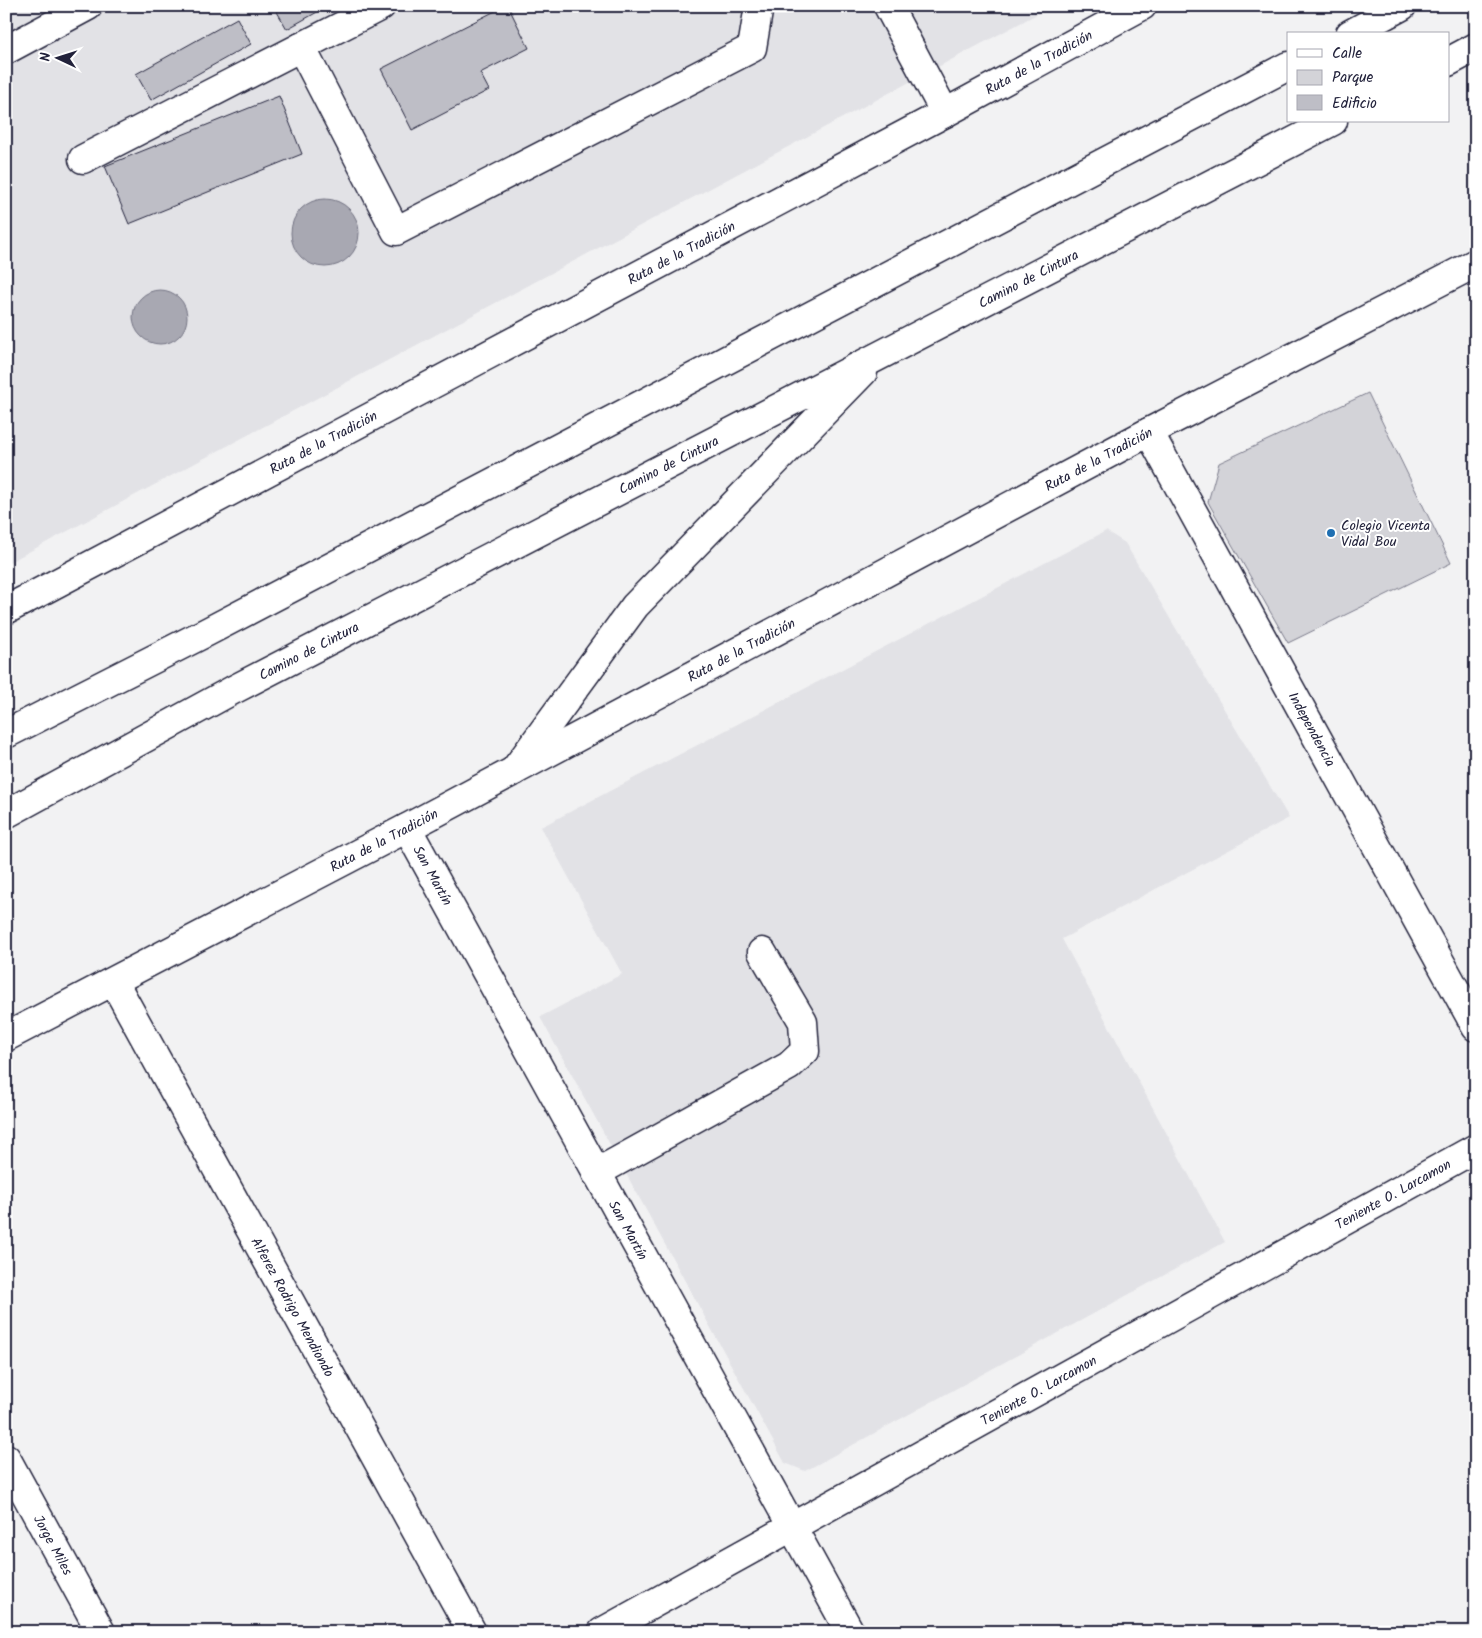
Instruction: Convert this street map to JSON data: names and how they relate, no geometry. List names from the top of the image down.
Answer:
{
  "streets": {
    "street": [
      "Ruta de la Tradición",
      "Camino de Cintura",
      "Independencia",
      "San Martín",
      "Teniente O. Larcamon",
      "Alferez Rodrigo Mendiondo",
      "Jorge Miles"
    ]
  },
  "crossings": [
    ["Ruta de la Tradición", "Independencia"],
    ["Ruta de la Tradición", "San Martín"],
    ["Ruta de la Tradición", "Alferez Rodrigo Mendiondo"],
    ["San Martín", "Teniente O. Larcamon"]
  ],
  "places": ["Colegio Vicenta Vidal Bou"],
  "legend": ["Calle", "Parque", "Edificio"],
  "north": "left"
}
